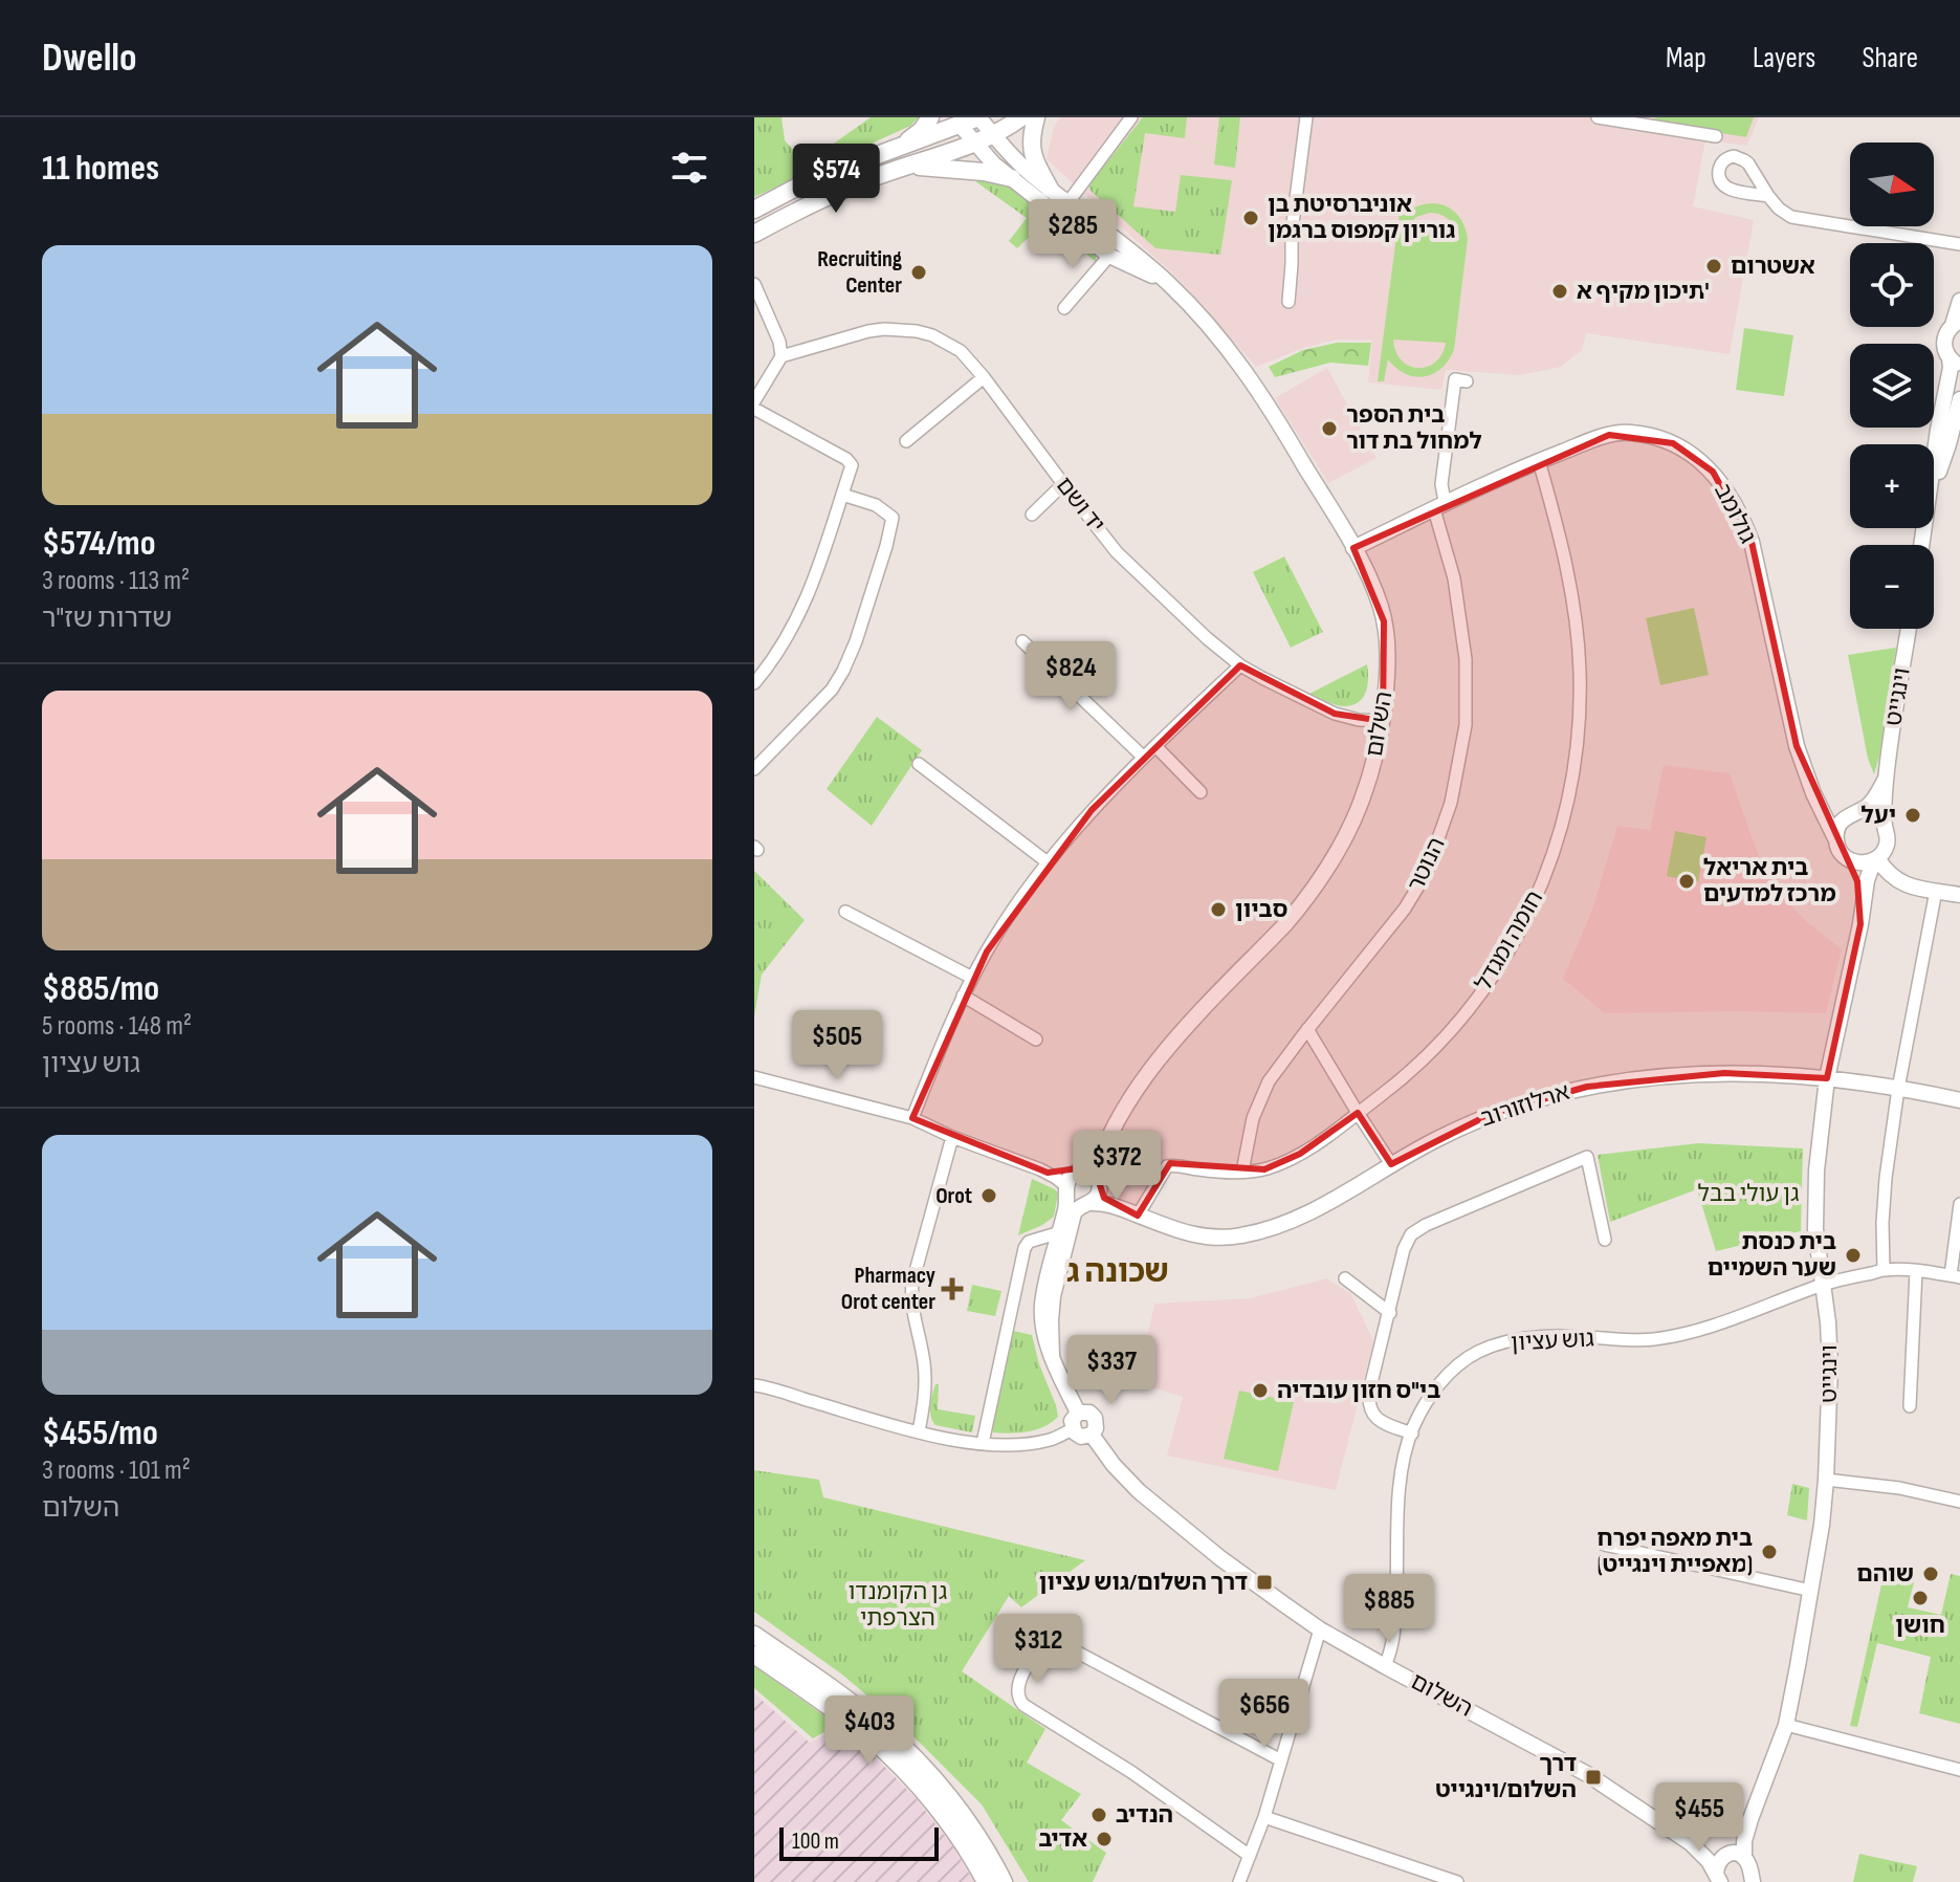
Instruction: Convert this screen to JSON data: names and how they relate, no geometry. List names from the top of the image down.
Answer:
{
  "streets": {
    "street": [
      "יד ושם",
      "גולומב",
      "וינגייט",
      "השלום",
      "הנוטר",
      "חומה ומגדל",
      "ארלוזורוב",
      "גוש עציון"
    ]
  },
  "crossings": [
    ["יד ושם", "השלום"],
    ["גולומב", "וינגייט"],
    ["גולומב", "השלום"],
    ["גולומב", "הנוטר"],
    ["גולומב", "חומה ומגדל"],
    ["וינגייט", "השלום"],
    ["וינגייט", "ארלוזורוב"],
    ["וינגייט", "גוש עציון"],
    ["השלום", "ארלוזורוב"],
    ["השלום", "גוש עציון"],
    ["הנוטר", "חומה ומגדל"],
    ["חומה ומגדל", "ארלוזורוב"]
  ],
  "districts": ["שכונה ג"],
  "parks": ["גן עולי בבל", "גן הקומנדו הצרפתי"],
  "places": {
    "other": [
      "אוניברסיטת בן גוריון קמפוס ברגמן",
      "אשטרום",
      "Recruiting Center",
      "תיכון מקיף א'",
      "בית הספר למחול בת דור",
      "יעל",
      "בית אריאל מרכז למדעים",
      "סביון",
      "Orot",
      "בית כנסת שער השמיים",
      "בי\"ס חזון עובדיה",
      "בית מאפה יפרח (מאפיית וינגייט)",
      "שוהם",
      "חושן",
      "הנדיב",
      "אדיב"
    ],
    "health": ["Pharmacy Orot center"],
    "transit": ["דרך השלום/גוש עציון", "דרך השלום/וינגייט"]
  },
  "scale_bar": "100 m",
  "north": "right",
  "page": {
    "header": "Dwello",
    "nav": ["Map", "Layers", "Share"],
    "heading": "11 homes",
    "map_buttons": ["+", "−"],
    "price": [
      "$574",
      "$285",
      "$824",
      "$505",
      "$372",
      "$337",
      "$885",
      "$312",
      "$656",
      "$403",
      "$455"
    ],
    "list": [
      {
        "name": "$574/mo",
        "note": "3 rooms · 113 m² · שדרות שז\"ר"
      },
      {
        "name": "$885/mo",
        "note": "5 rooms · 148 m² · גוש עציון"
      },
      {
        "name": "$455/mo",
        "note": "3 rooms · 101 m² · השלום"
      }
    ],
    "scale": "100 m"
  }
}
